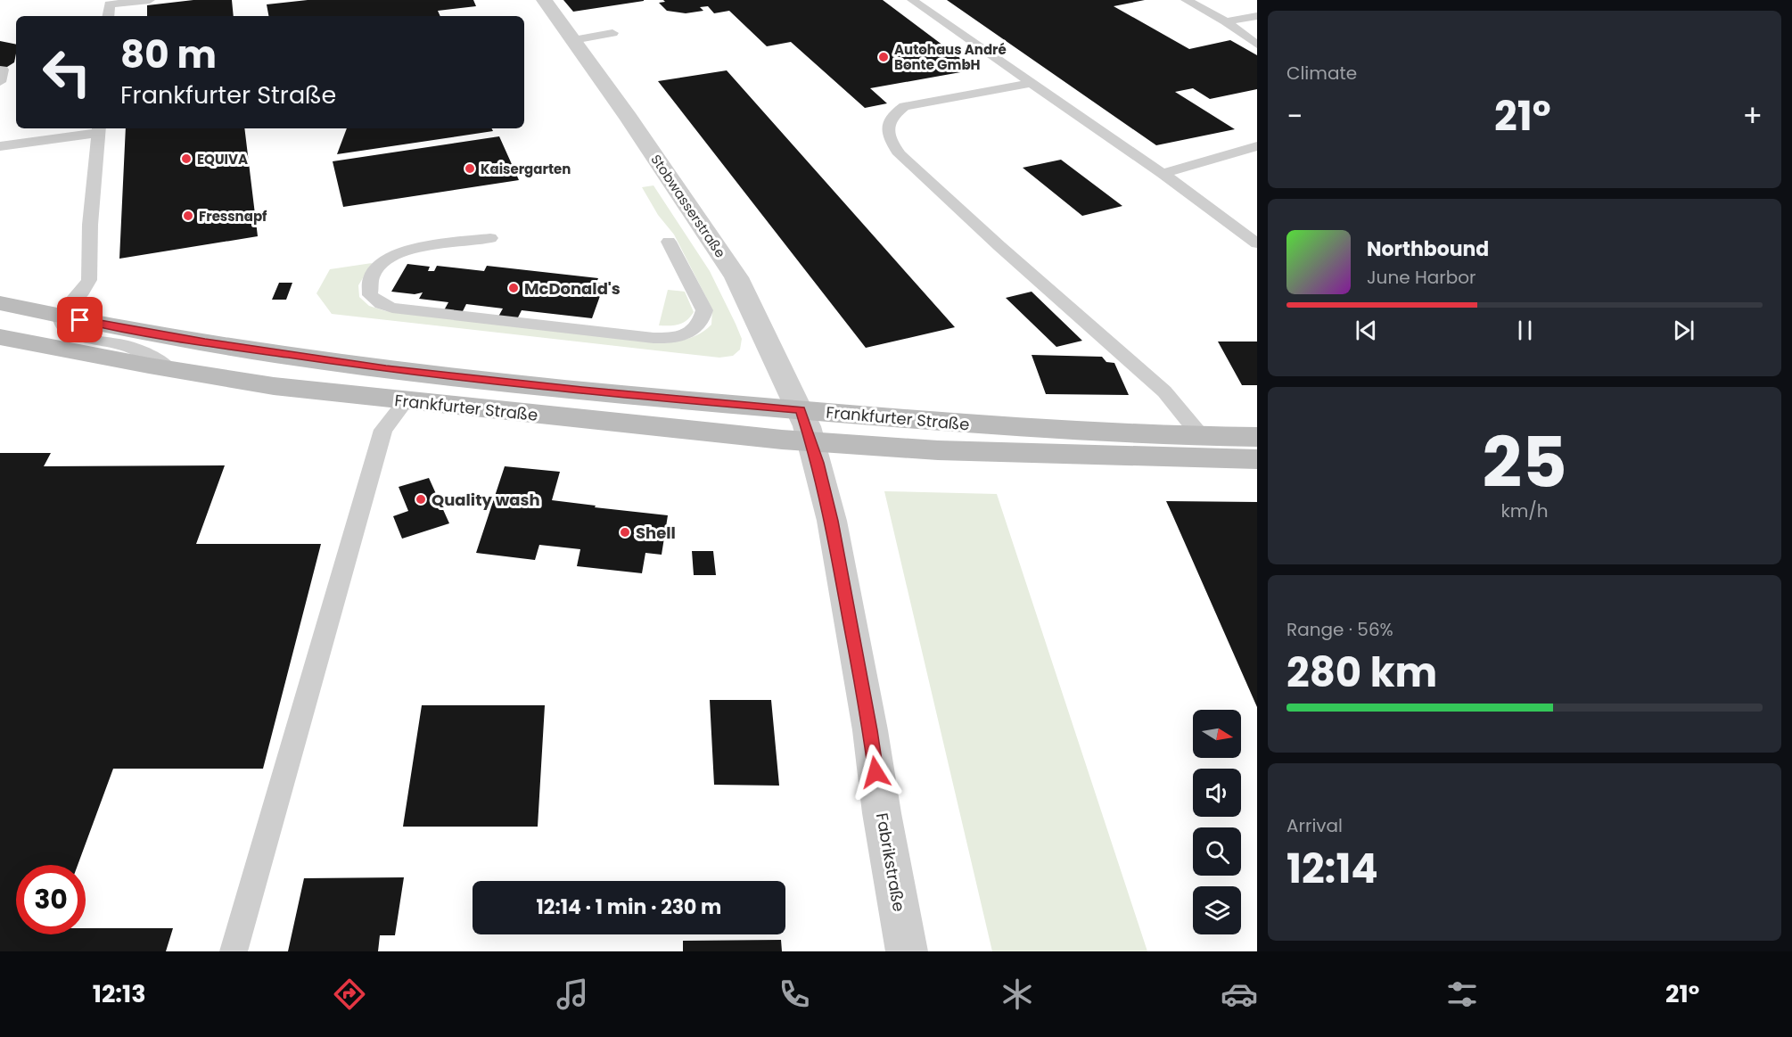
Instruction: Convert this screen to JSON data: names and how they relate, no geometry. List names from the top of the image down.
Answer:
{
  "streets": {
    "main road": ["Frankfurter Straße"],
    "street": ["Stobwasserstraße", "Fabrikstraße"]
  },
  "crossings": [
    ["Stobwasserstraße", "Frankfurter Straße"],
    ["Stobwasserstraße", "Fabrikstraße"],
    ["Frankfurter Straße", "Fabrikstraße"]
  ],
  "places": [
    "Autohaus André Bonte GmbH",
    "EQUIVA",
    "Kaisergarten",
    "Fressnapf",
    "McDonald's",
    "Quality wash",
    "Shell"
  ],
  "north": "right",
  "page": {
    "tile": [
      "Climate",
      ["25", "km/h"],
      ["Range · 56%", "280 km"],
      ["Arrival", "12:14"]
    ],
    "turn": ["80 m", "Frankfurter Straße"],
    "heat": ["−", "21°", "+"],
    "song": ["Northbound", "June Harbor"],
    "limit": "30",
    "trip": "12:14 · 1 min · 230 m",
    "tabs": ["12:13", "21°"]
  }
}
